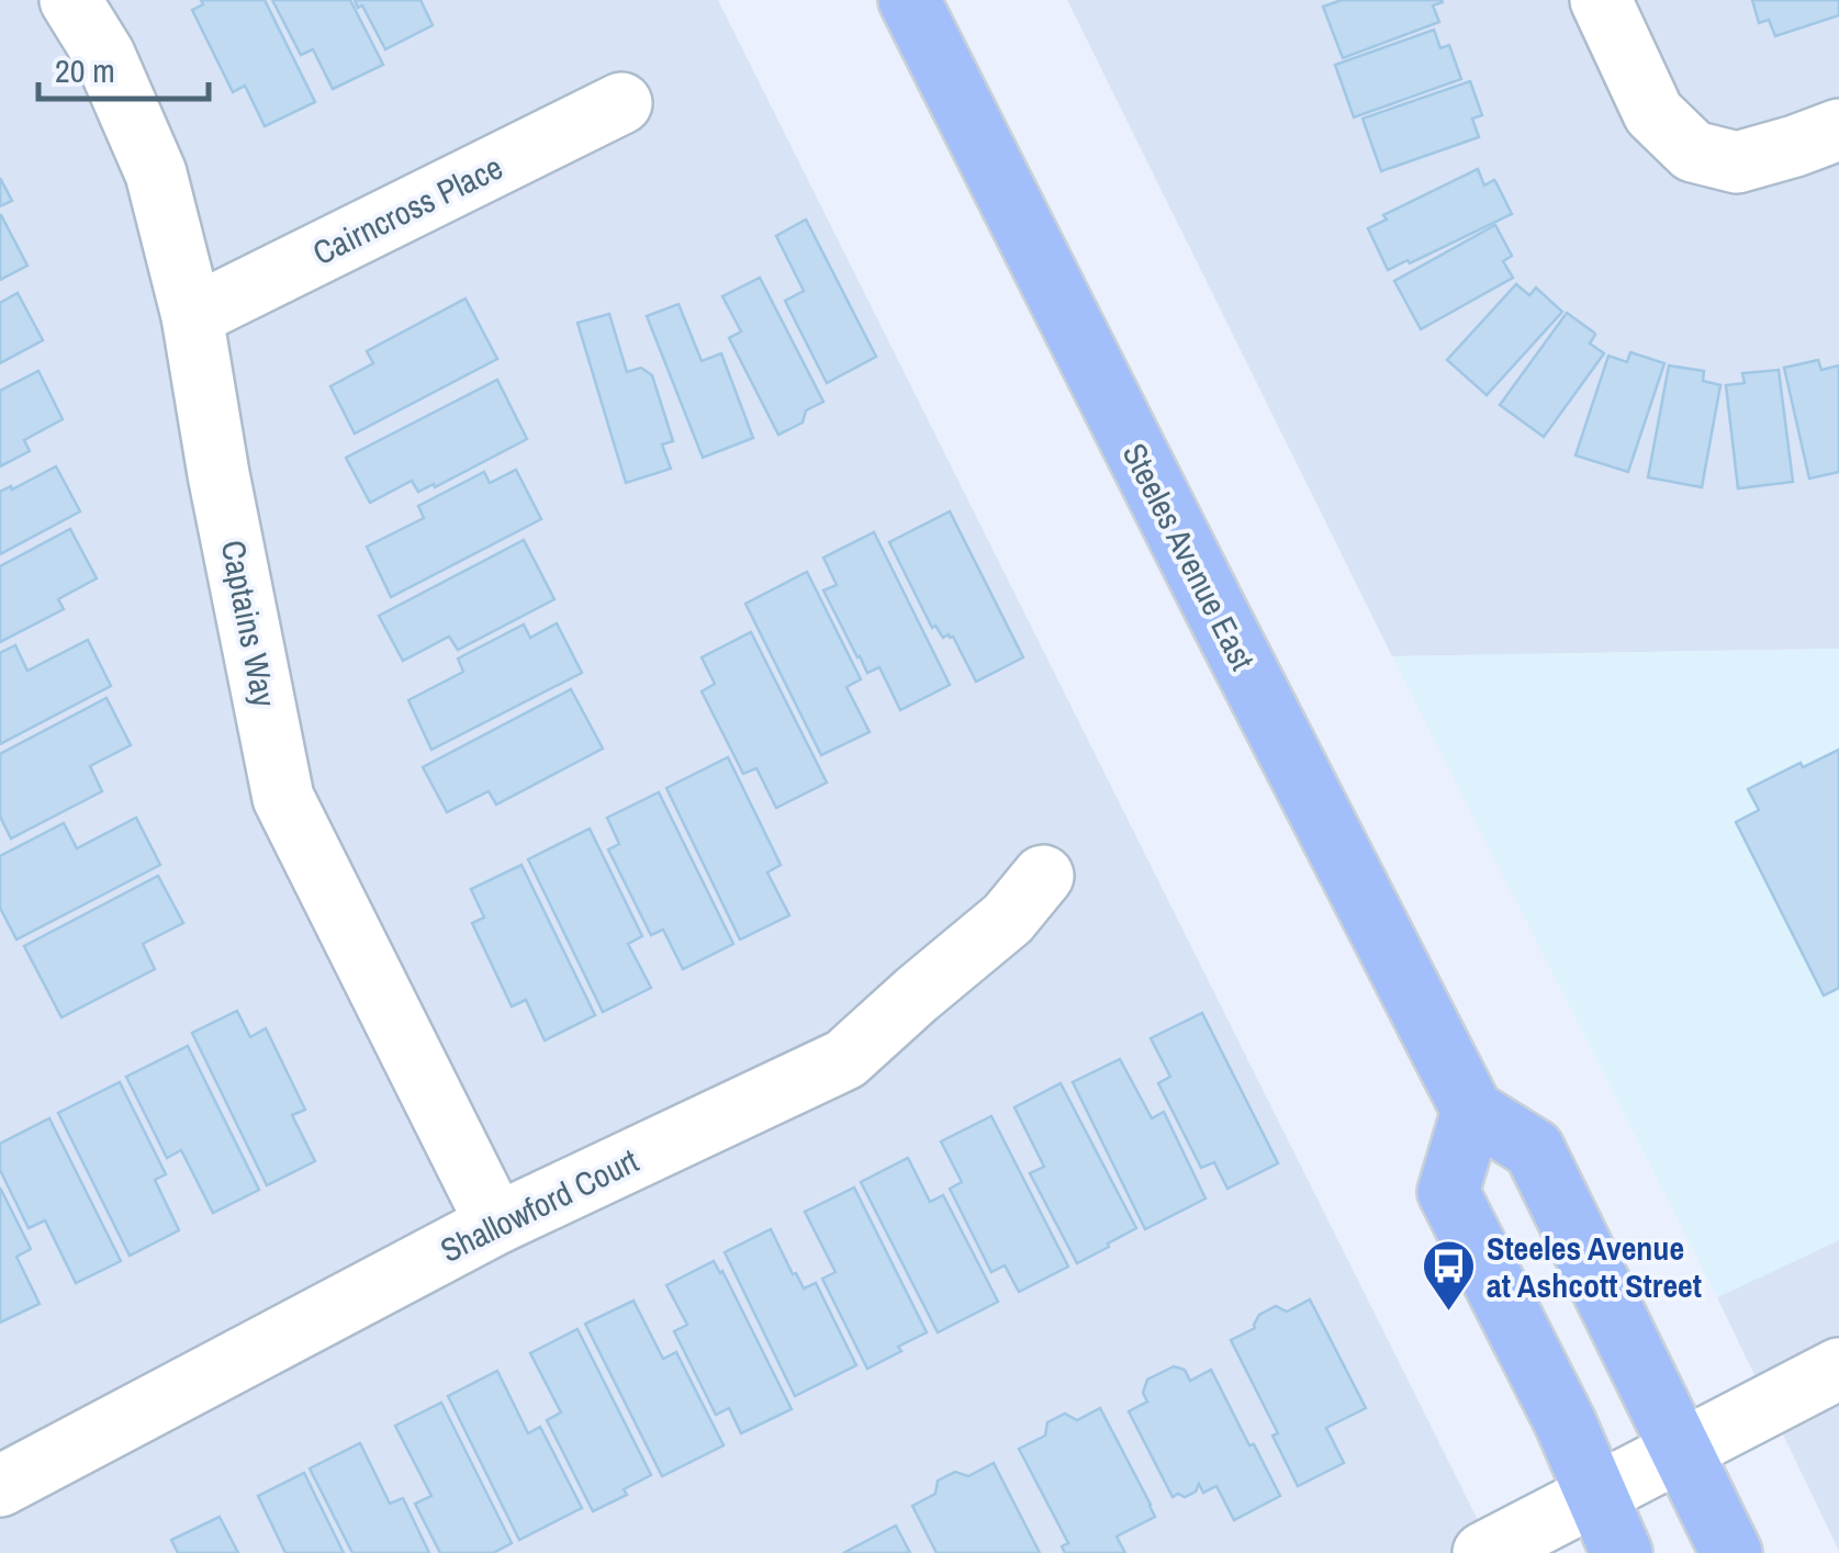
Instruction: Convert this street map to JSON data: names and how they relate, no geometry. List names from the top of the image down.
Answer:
{
  "streets": {
    "main road": ["Steeles Avenue East"],
    "street": ["Cairncross Place", "Captains Way", "Shallowford Court"]
  },
  "crossings": [
    ["Cairncross Place", "Captains Way"],
    ["Captains Way", "Shallowford Court"]
  ],
  "places": {
    "bus stop": ["Steeles Avenue at Ashcott Street"]
  },
  "scale_bar": "20 m"
}
